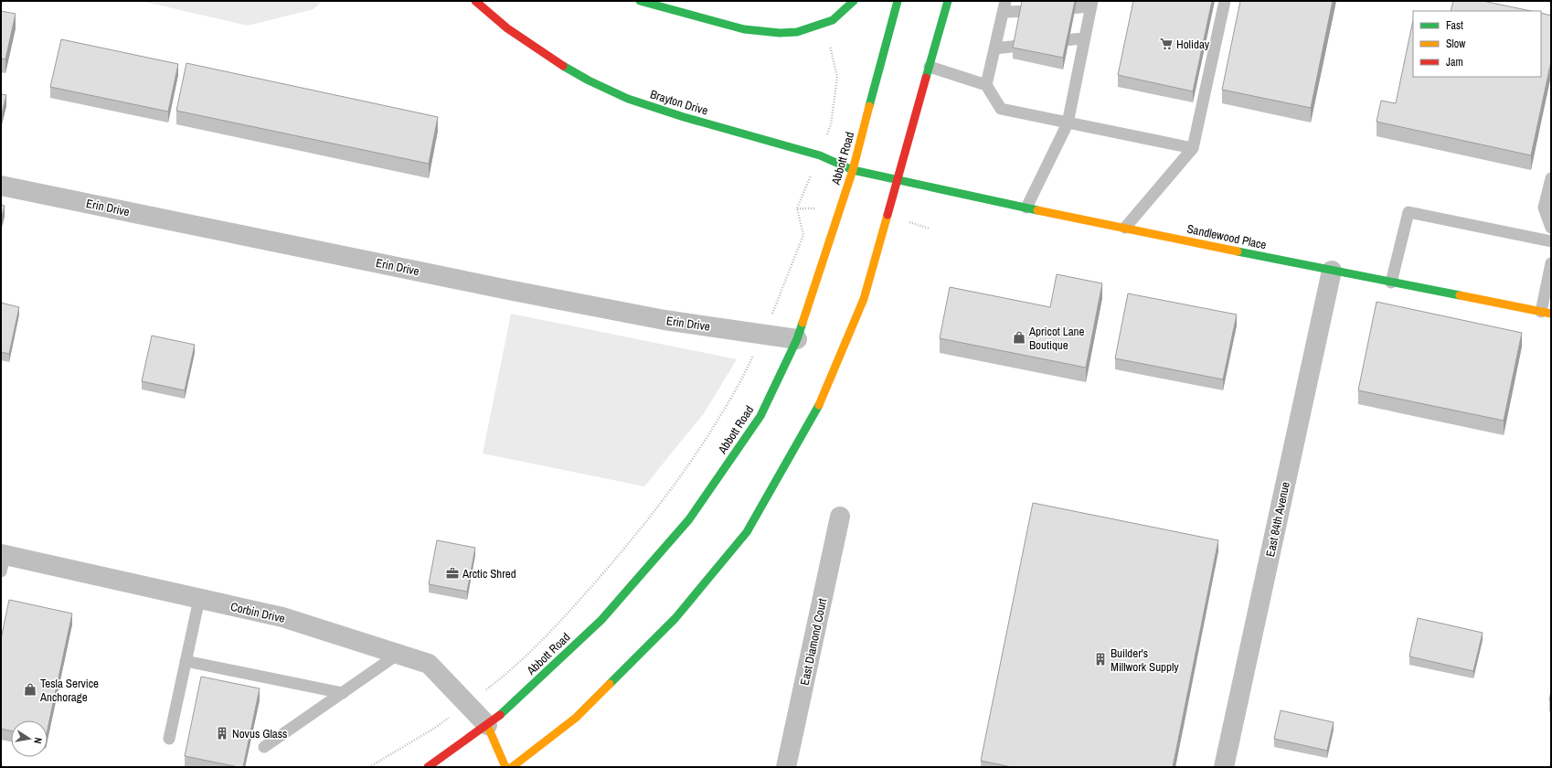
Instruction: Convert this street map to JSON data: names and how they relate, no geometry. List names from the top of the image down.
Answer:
{
  "streets": {
    "main road": ["Brayton Drive", "Abbott Road", "Sandlewood Place"],
    "street": [
      "Erin Drive",
      "East 84th Avenue",
      "Corbin Drive",
      "East Diamond Court"
    ]
  },
  "crossings": [
    ["Brayton Drive", "Abbott Road"],
    ["Brayton Drive", "Sandlewood Place"],
    ["Abbott Road", "Erin Drive"],
    ["Abbott Road", "Corbin Drive"],
    ["Sandlewood Place", "East 84th Avenue"]
  ],
  "places": {
    "supermarket": ["Holiday"],
    "shop": ["Apricot Lane Boutique", "Tesla Service Anchorage"],
    "office": ["Arctic Shred"],
    "building": ["Builder's Millwork Supply", "Novus Glass"]
  },
  "legend": ["Fast", "Slow", "Jam"],
  "north": "right"
}
